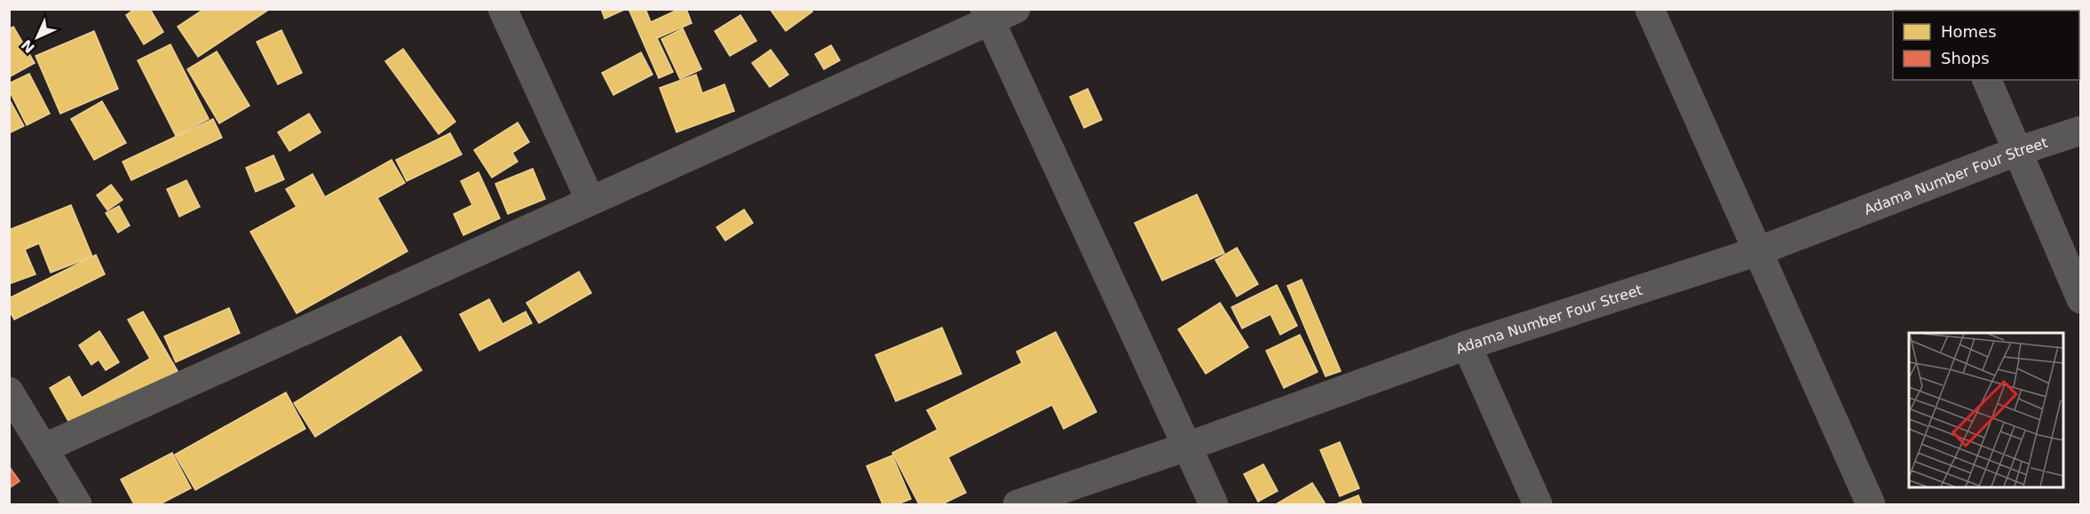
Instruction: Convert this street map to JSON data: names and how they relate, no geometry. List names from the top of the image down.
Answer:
{
  "streets": {
    "street": ["Adama Number Four Street"]
  },
  "legend": ["Homes", "Shops"],
  "north": "bottom left"
}
